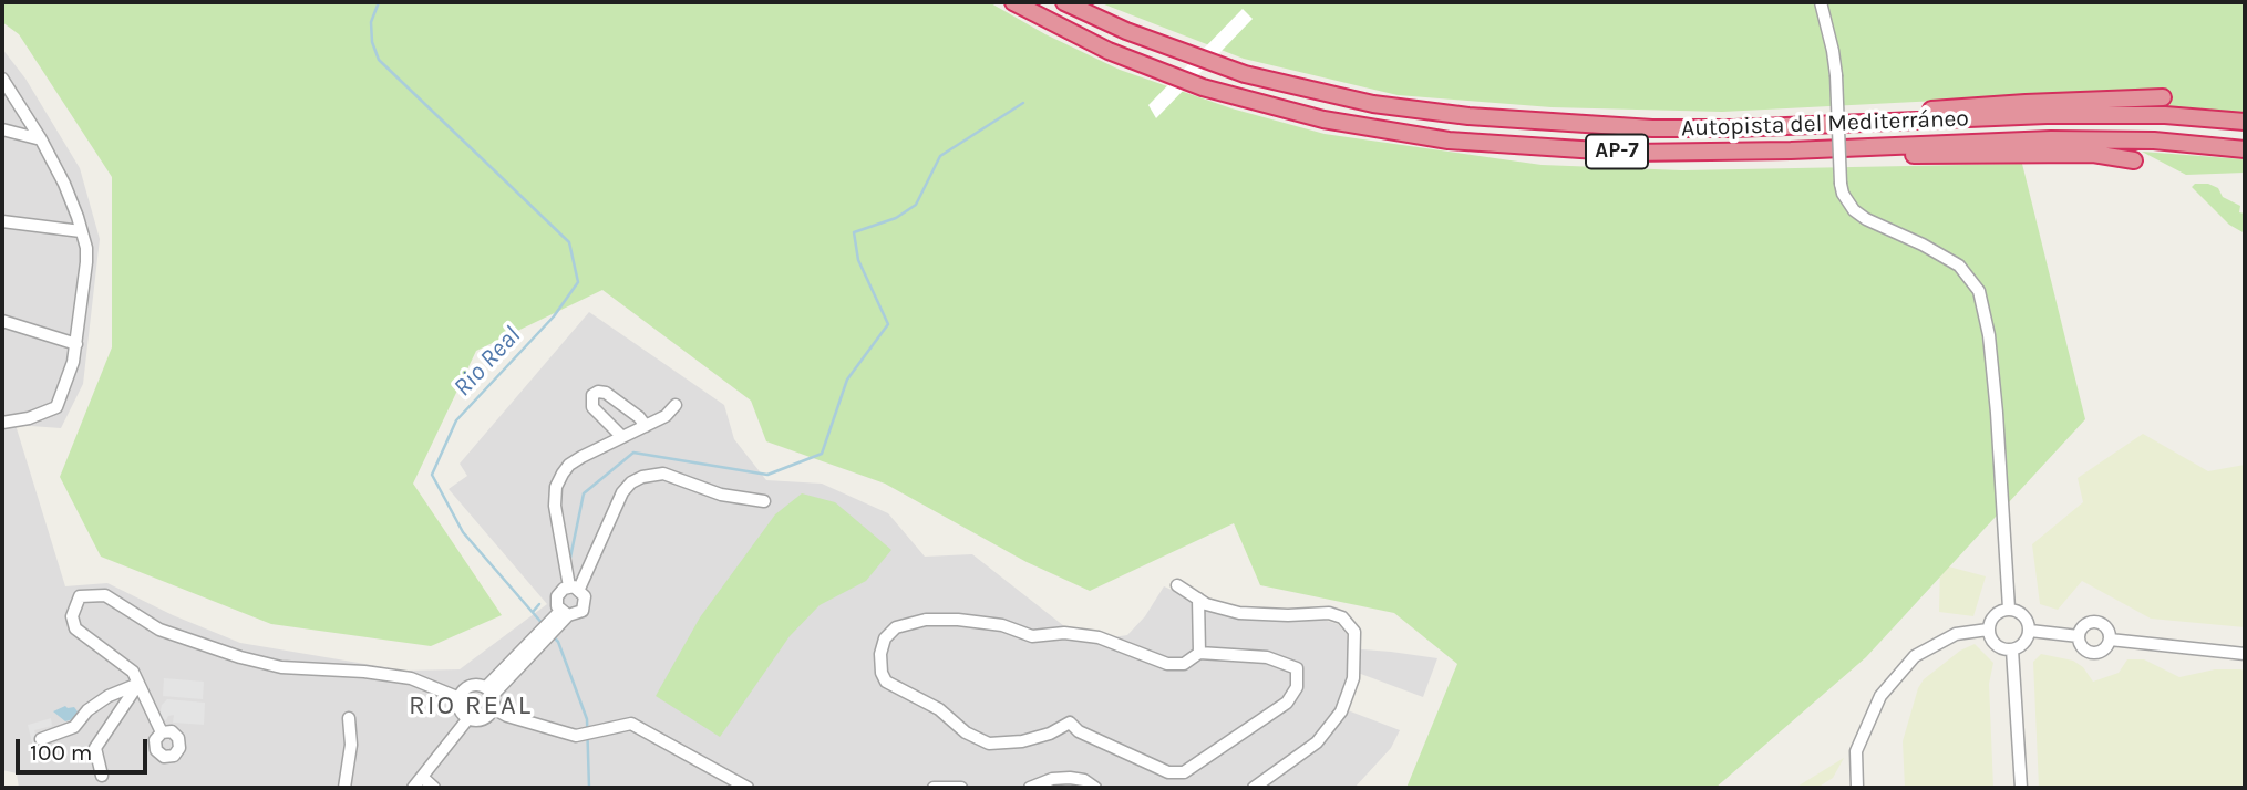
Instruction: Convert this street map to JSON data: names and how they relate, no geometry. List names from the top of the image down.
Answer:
{
  "streets": {
    "highway": ["Autopista del Mediterráneo", "AP-7"]
  },
  "districts": ["RIO REAL"],
  "water": ["Rio Real"],
  "scale_bar": "100 m"
}
